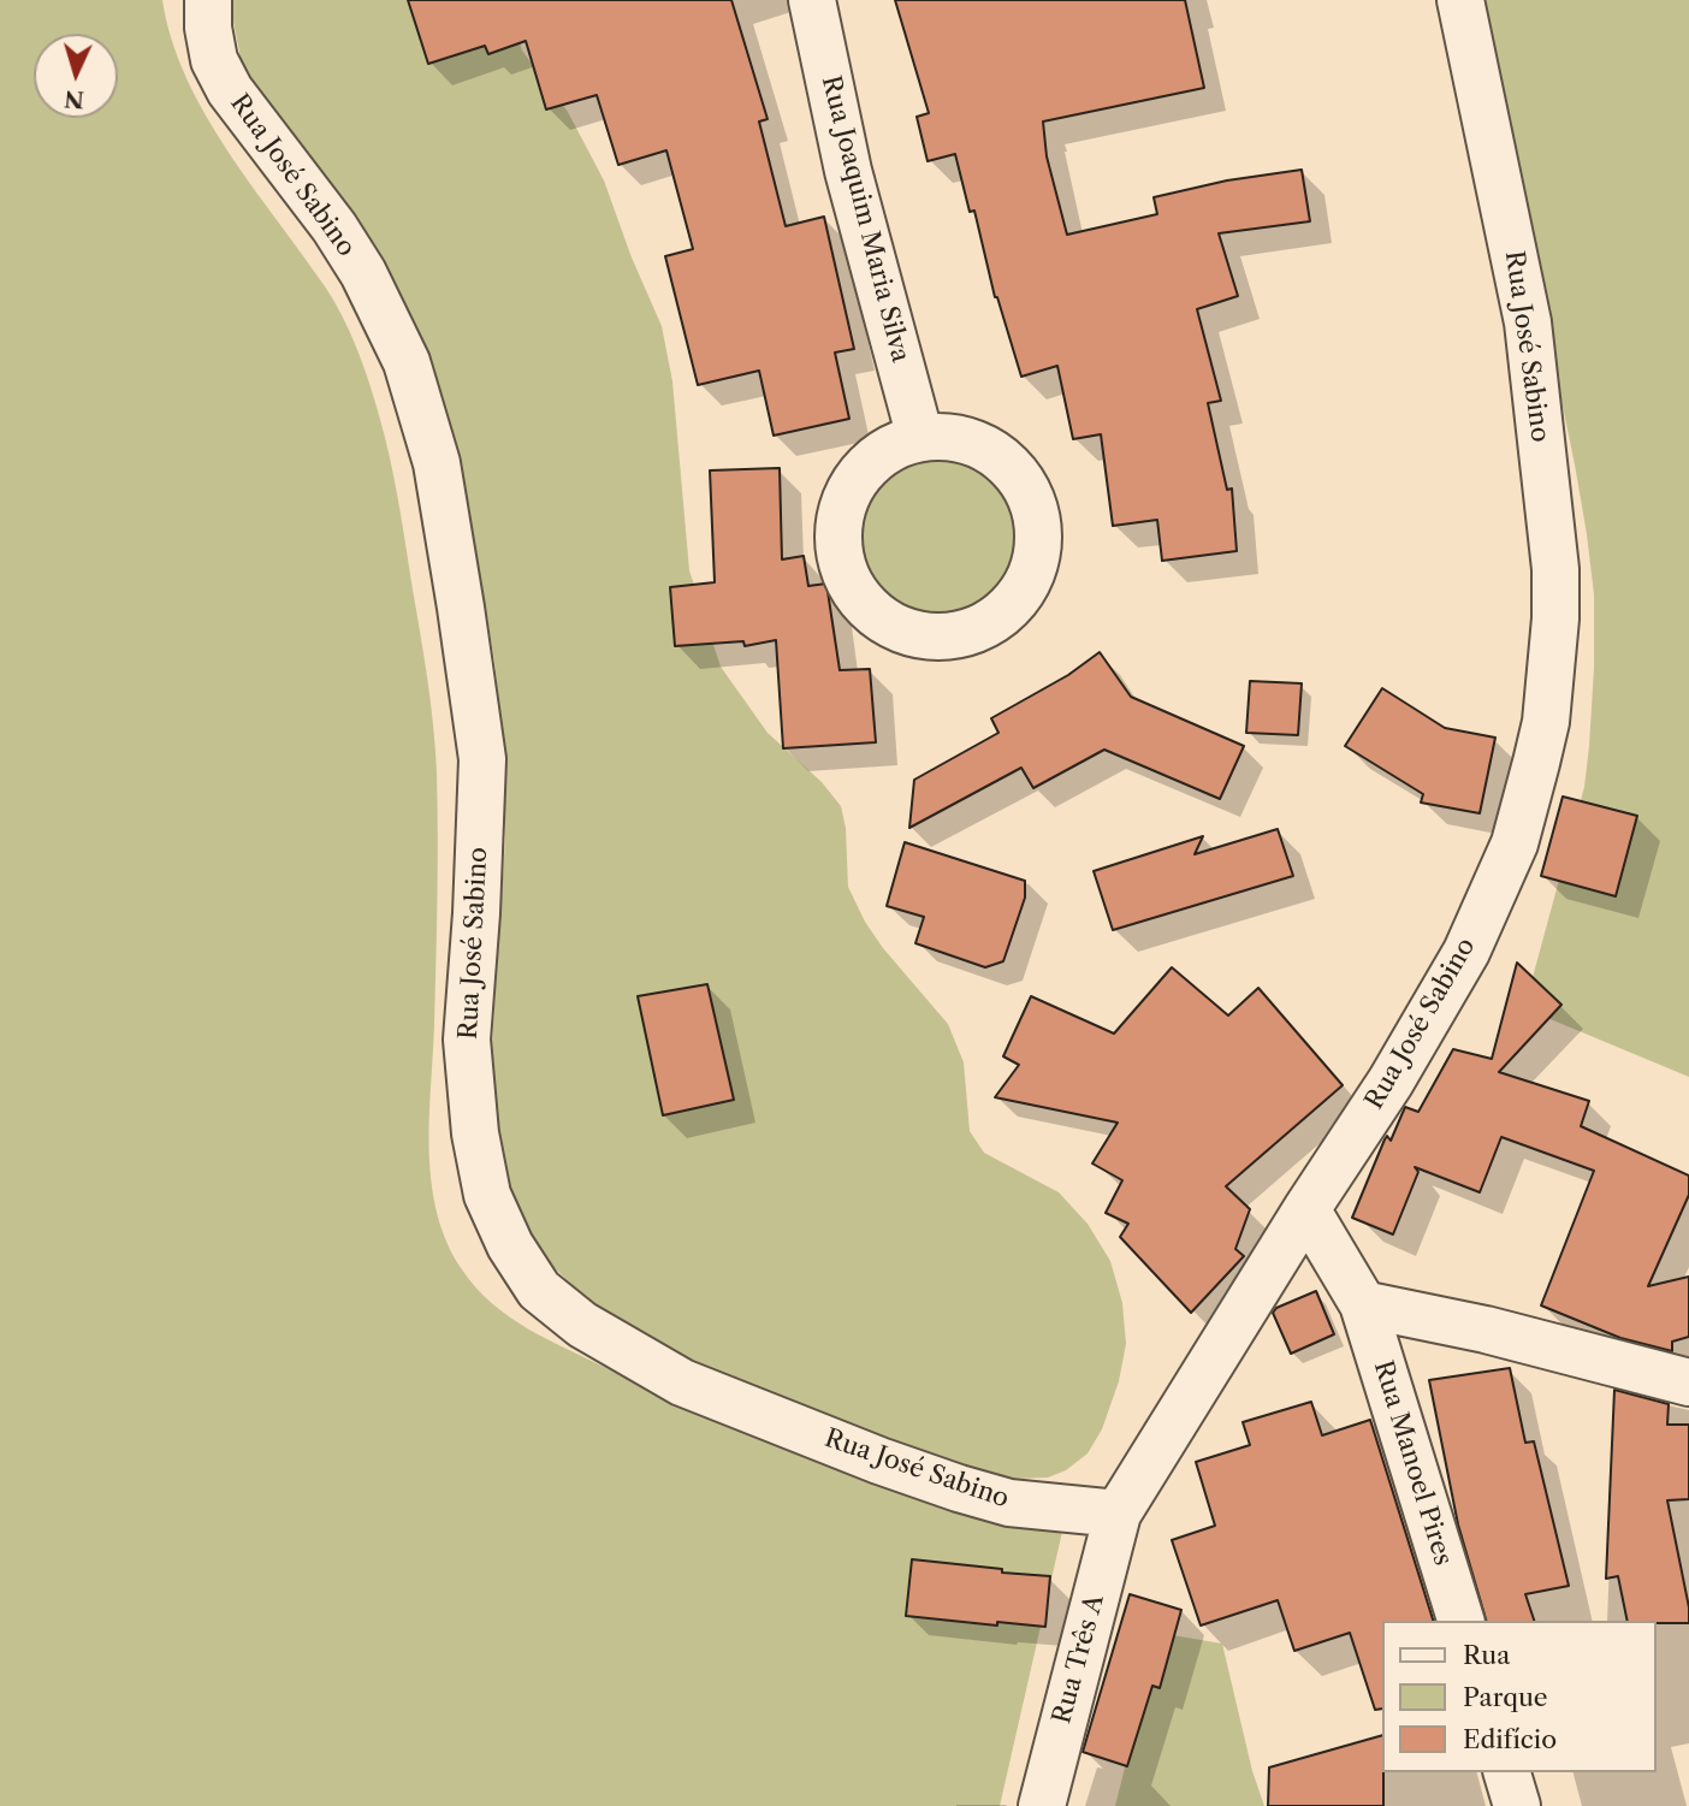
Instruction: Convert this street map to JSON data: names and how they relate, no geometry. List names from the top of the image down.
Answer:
{
  "streets": {
    "street": [
      "Rua José Sabino",
      "Rua Joaquim Maria Silva",
      "Rua Manoel Pires",
      "Rua Três A"
    ]
  },
  "crossings": [
    ["Rua José Sabino", "Rua Manoel Pires"],
    ["Rua José Sabino", "Rua Três A"]
  ],
  "legend": ["Rua", "Parque", "Edifício"],
  "north": "bottom"
}
